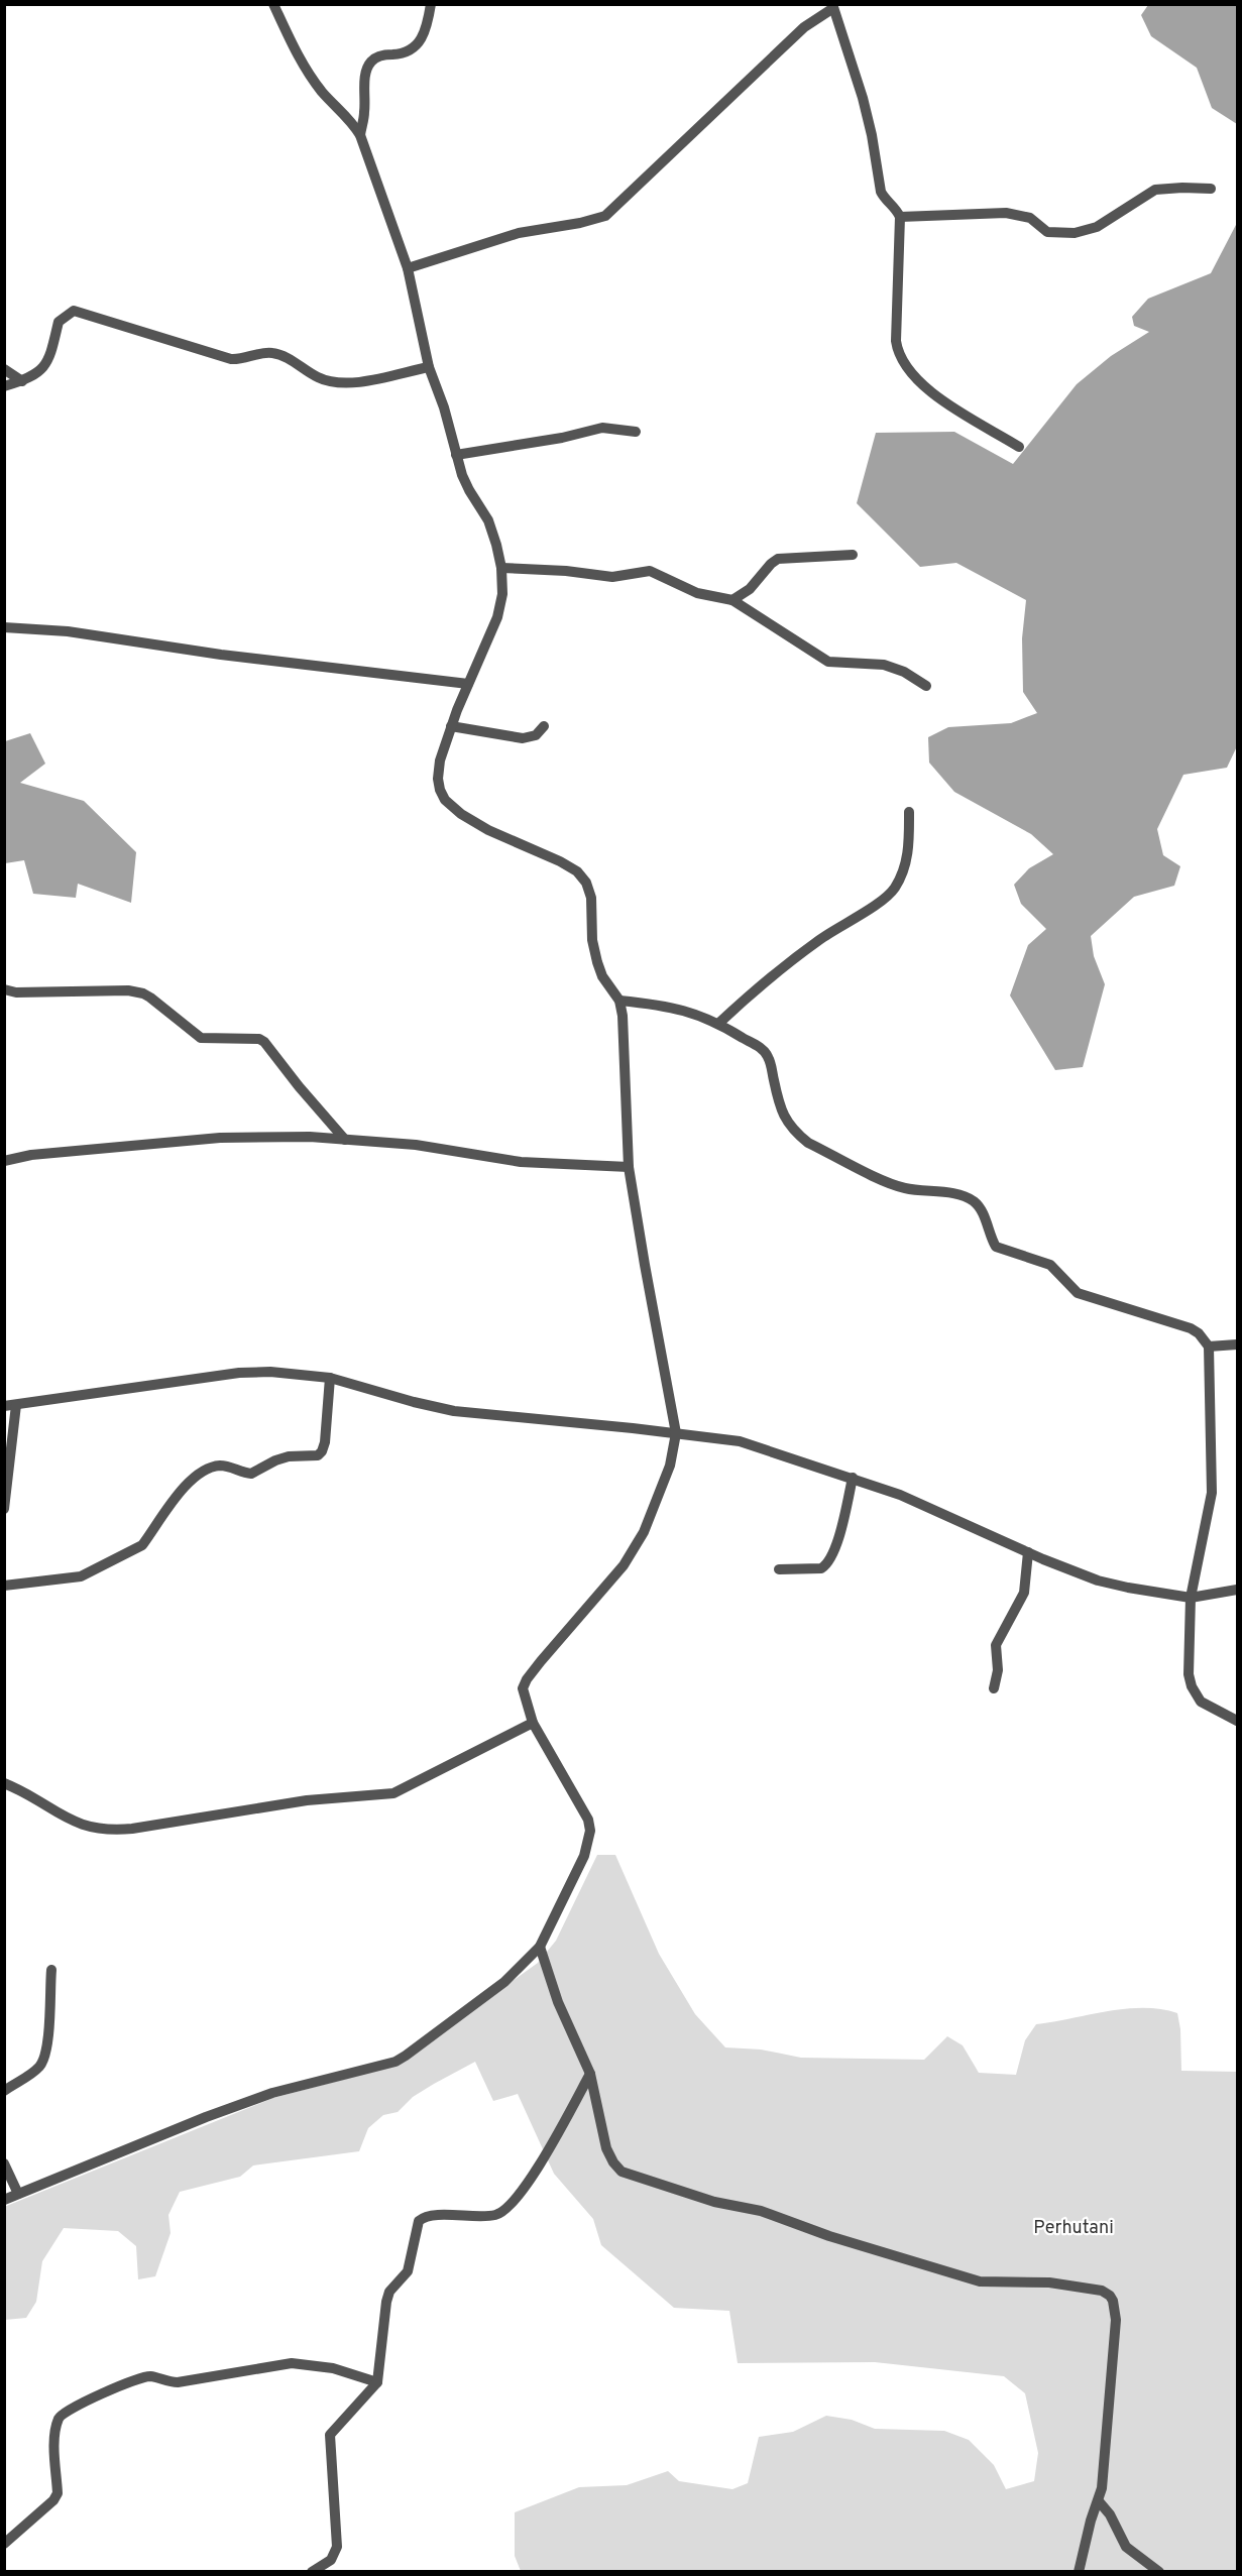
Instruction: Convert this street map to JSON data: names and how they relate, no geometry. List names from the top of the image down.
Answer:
{
  "parks": ["Perhutani"]
}
